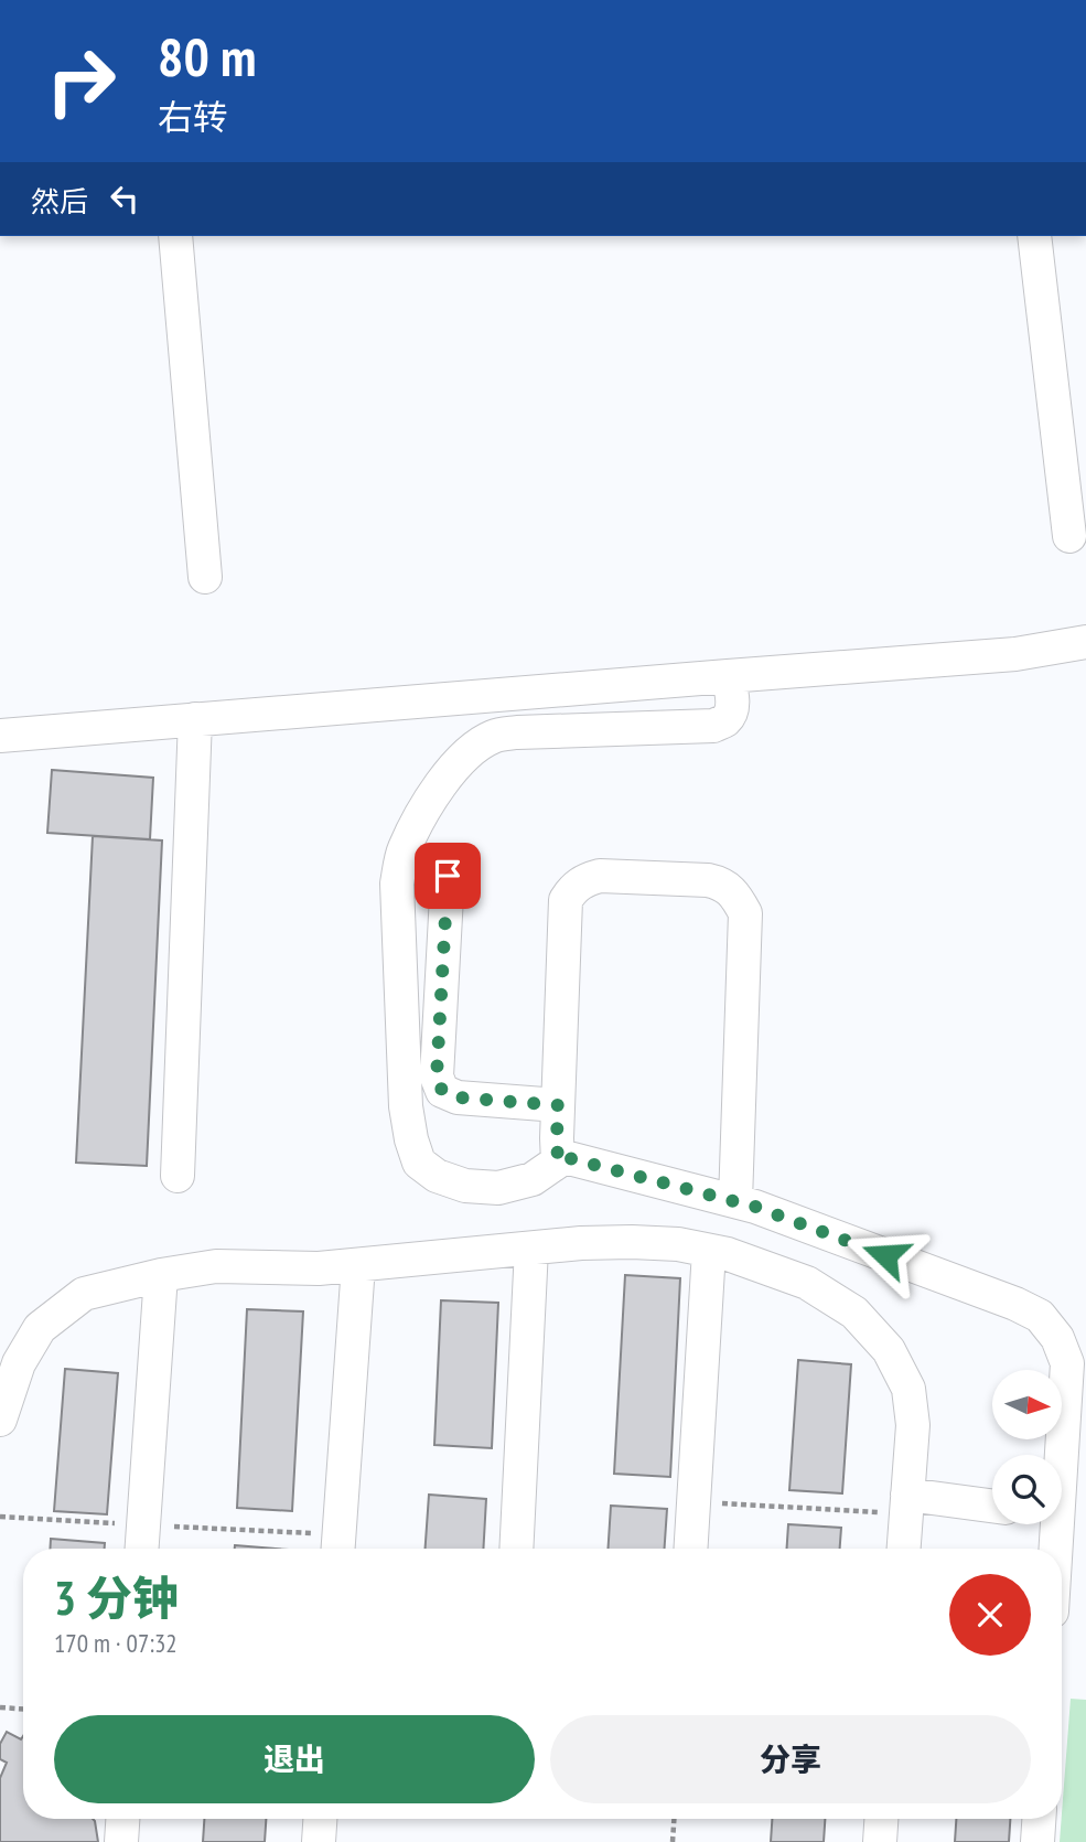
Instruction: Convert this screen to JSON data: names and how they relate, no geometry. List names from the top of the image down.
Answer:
{
  "north": "right",
  "page": {
    "turn": ["80 m", "右转"],
    "then": "然后",
    "heading": ["3 分钟", "170 m · 07:32"],
    "buttons": ["退出", "分享"]
  }
}
